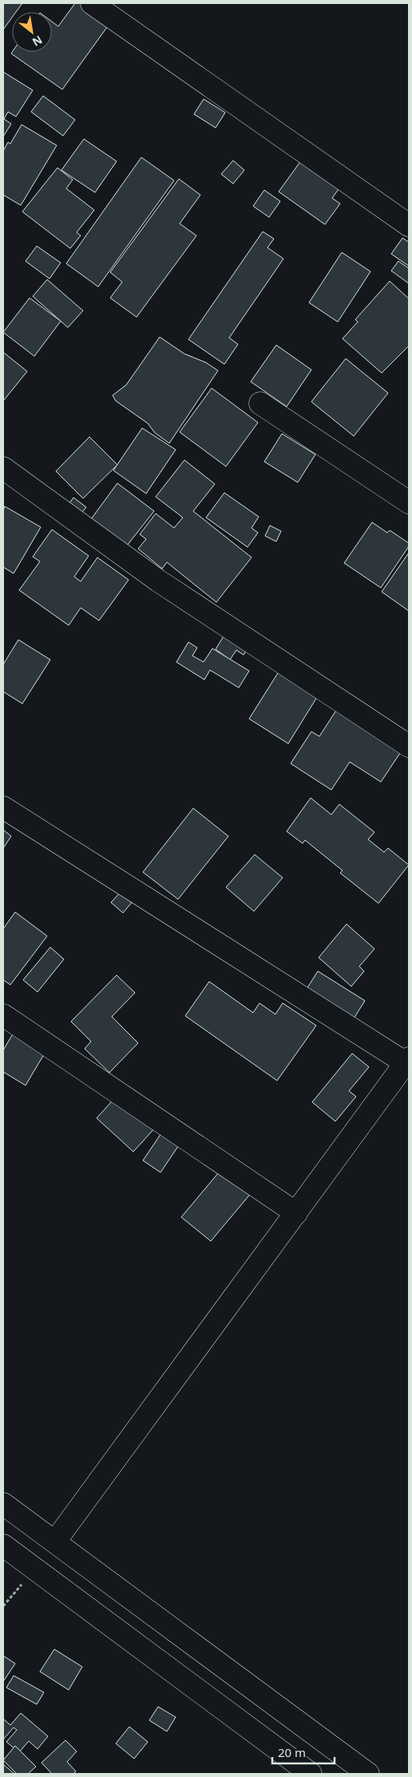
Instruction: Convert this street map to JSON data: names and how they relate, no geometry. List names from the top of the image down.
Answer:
{
  "scale_bar": "20 m",
  "north": "bottom right"
}
